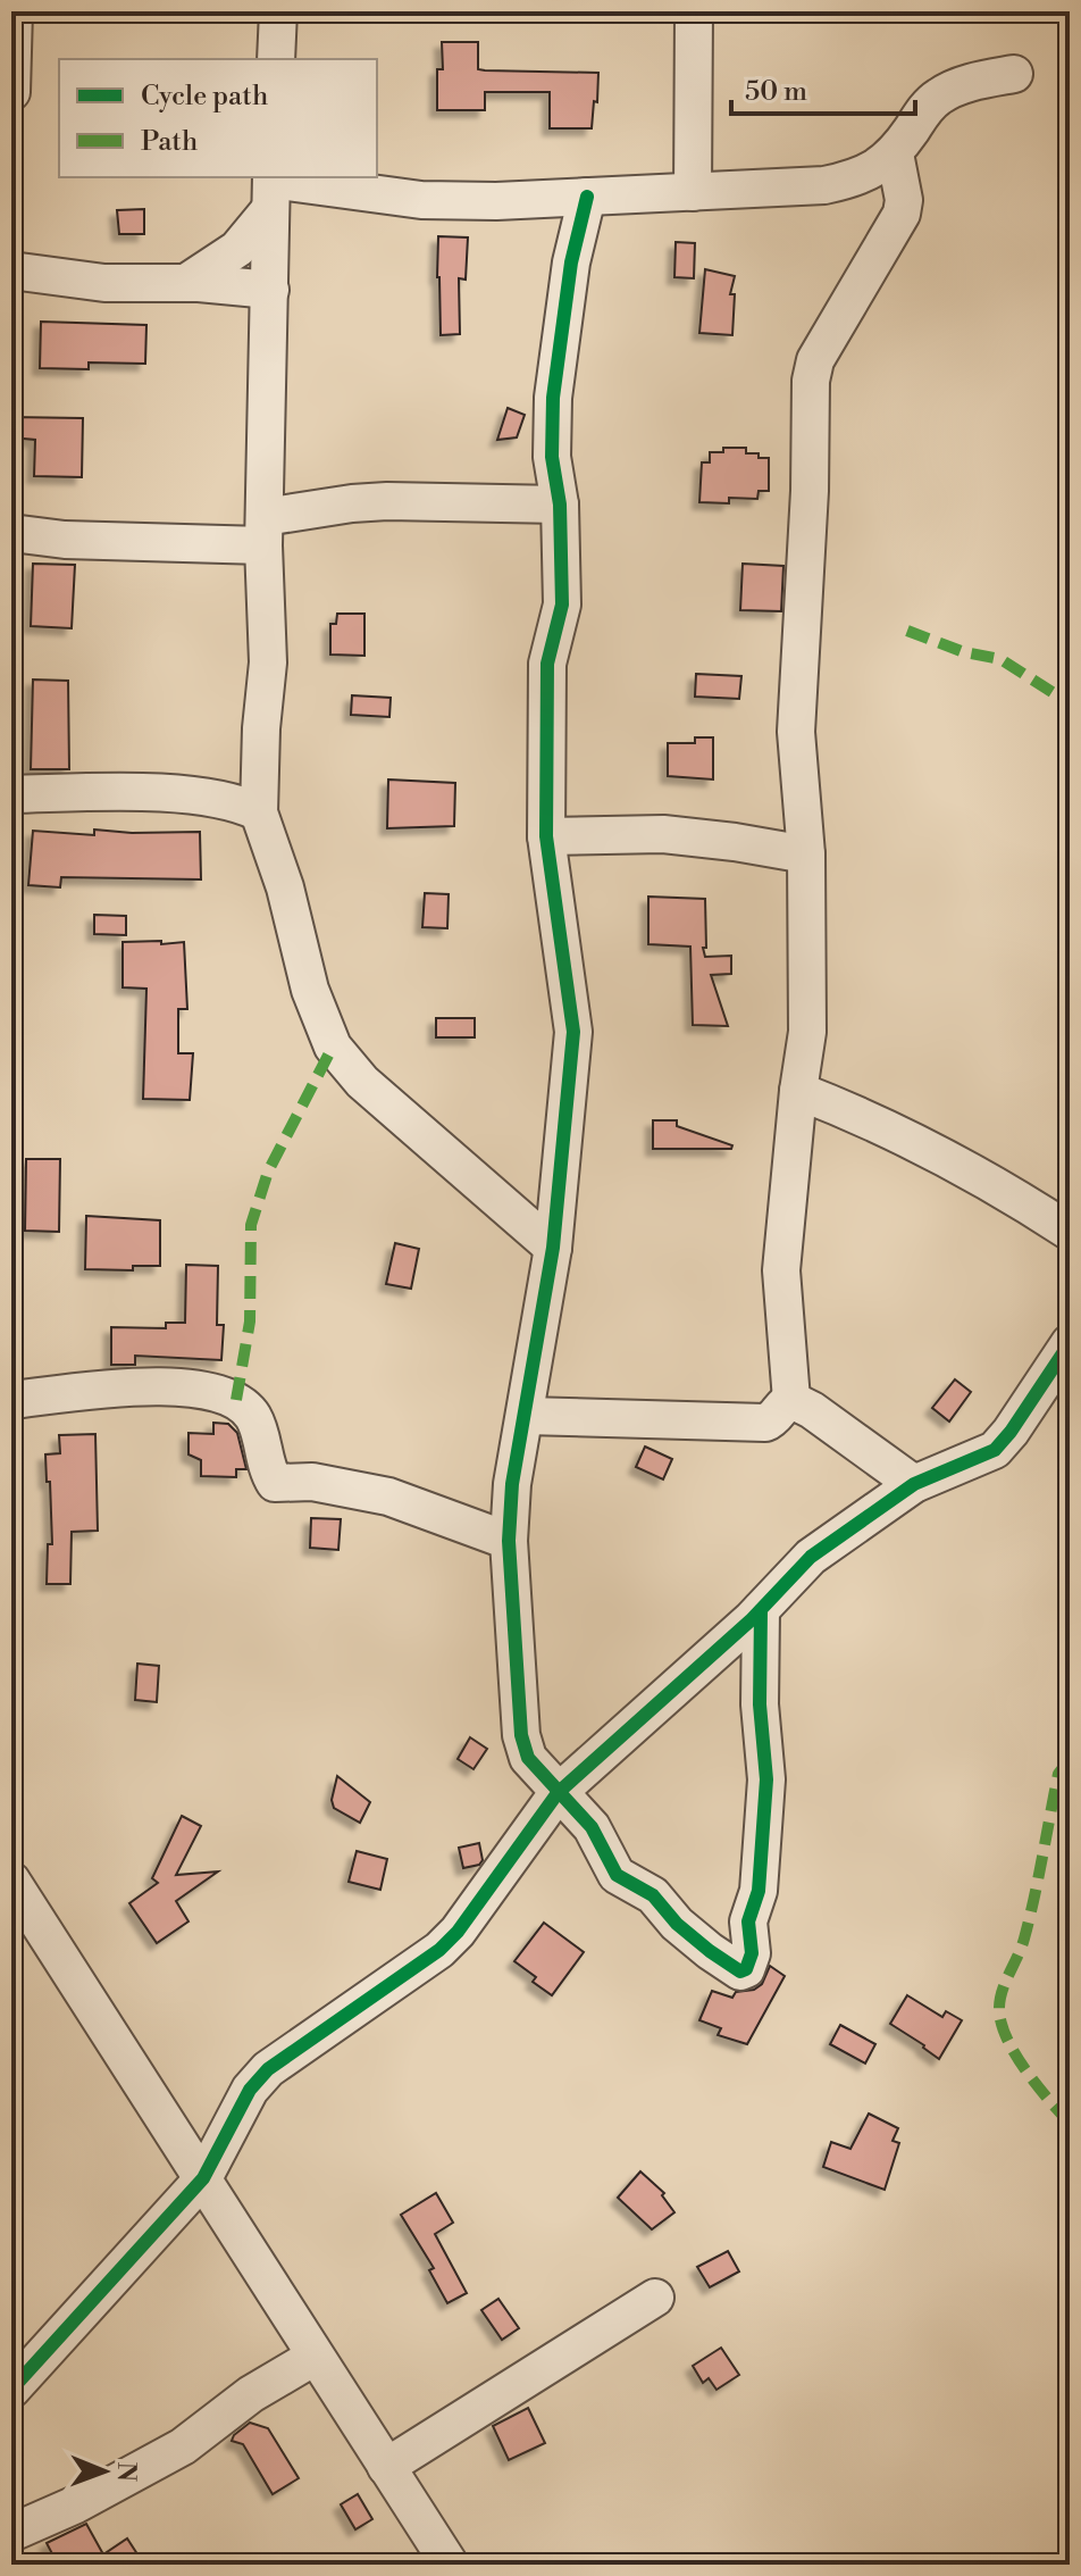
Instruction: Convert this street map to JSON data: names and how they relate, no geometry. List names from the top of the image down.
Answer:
{
  "legend": ["Cycle path", "Path"],
  "scale_bar": "50 m",
  "north": "right"
}
